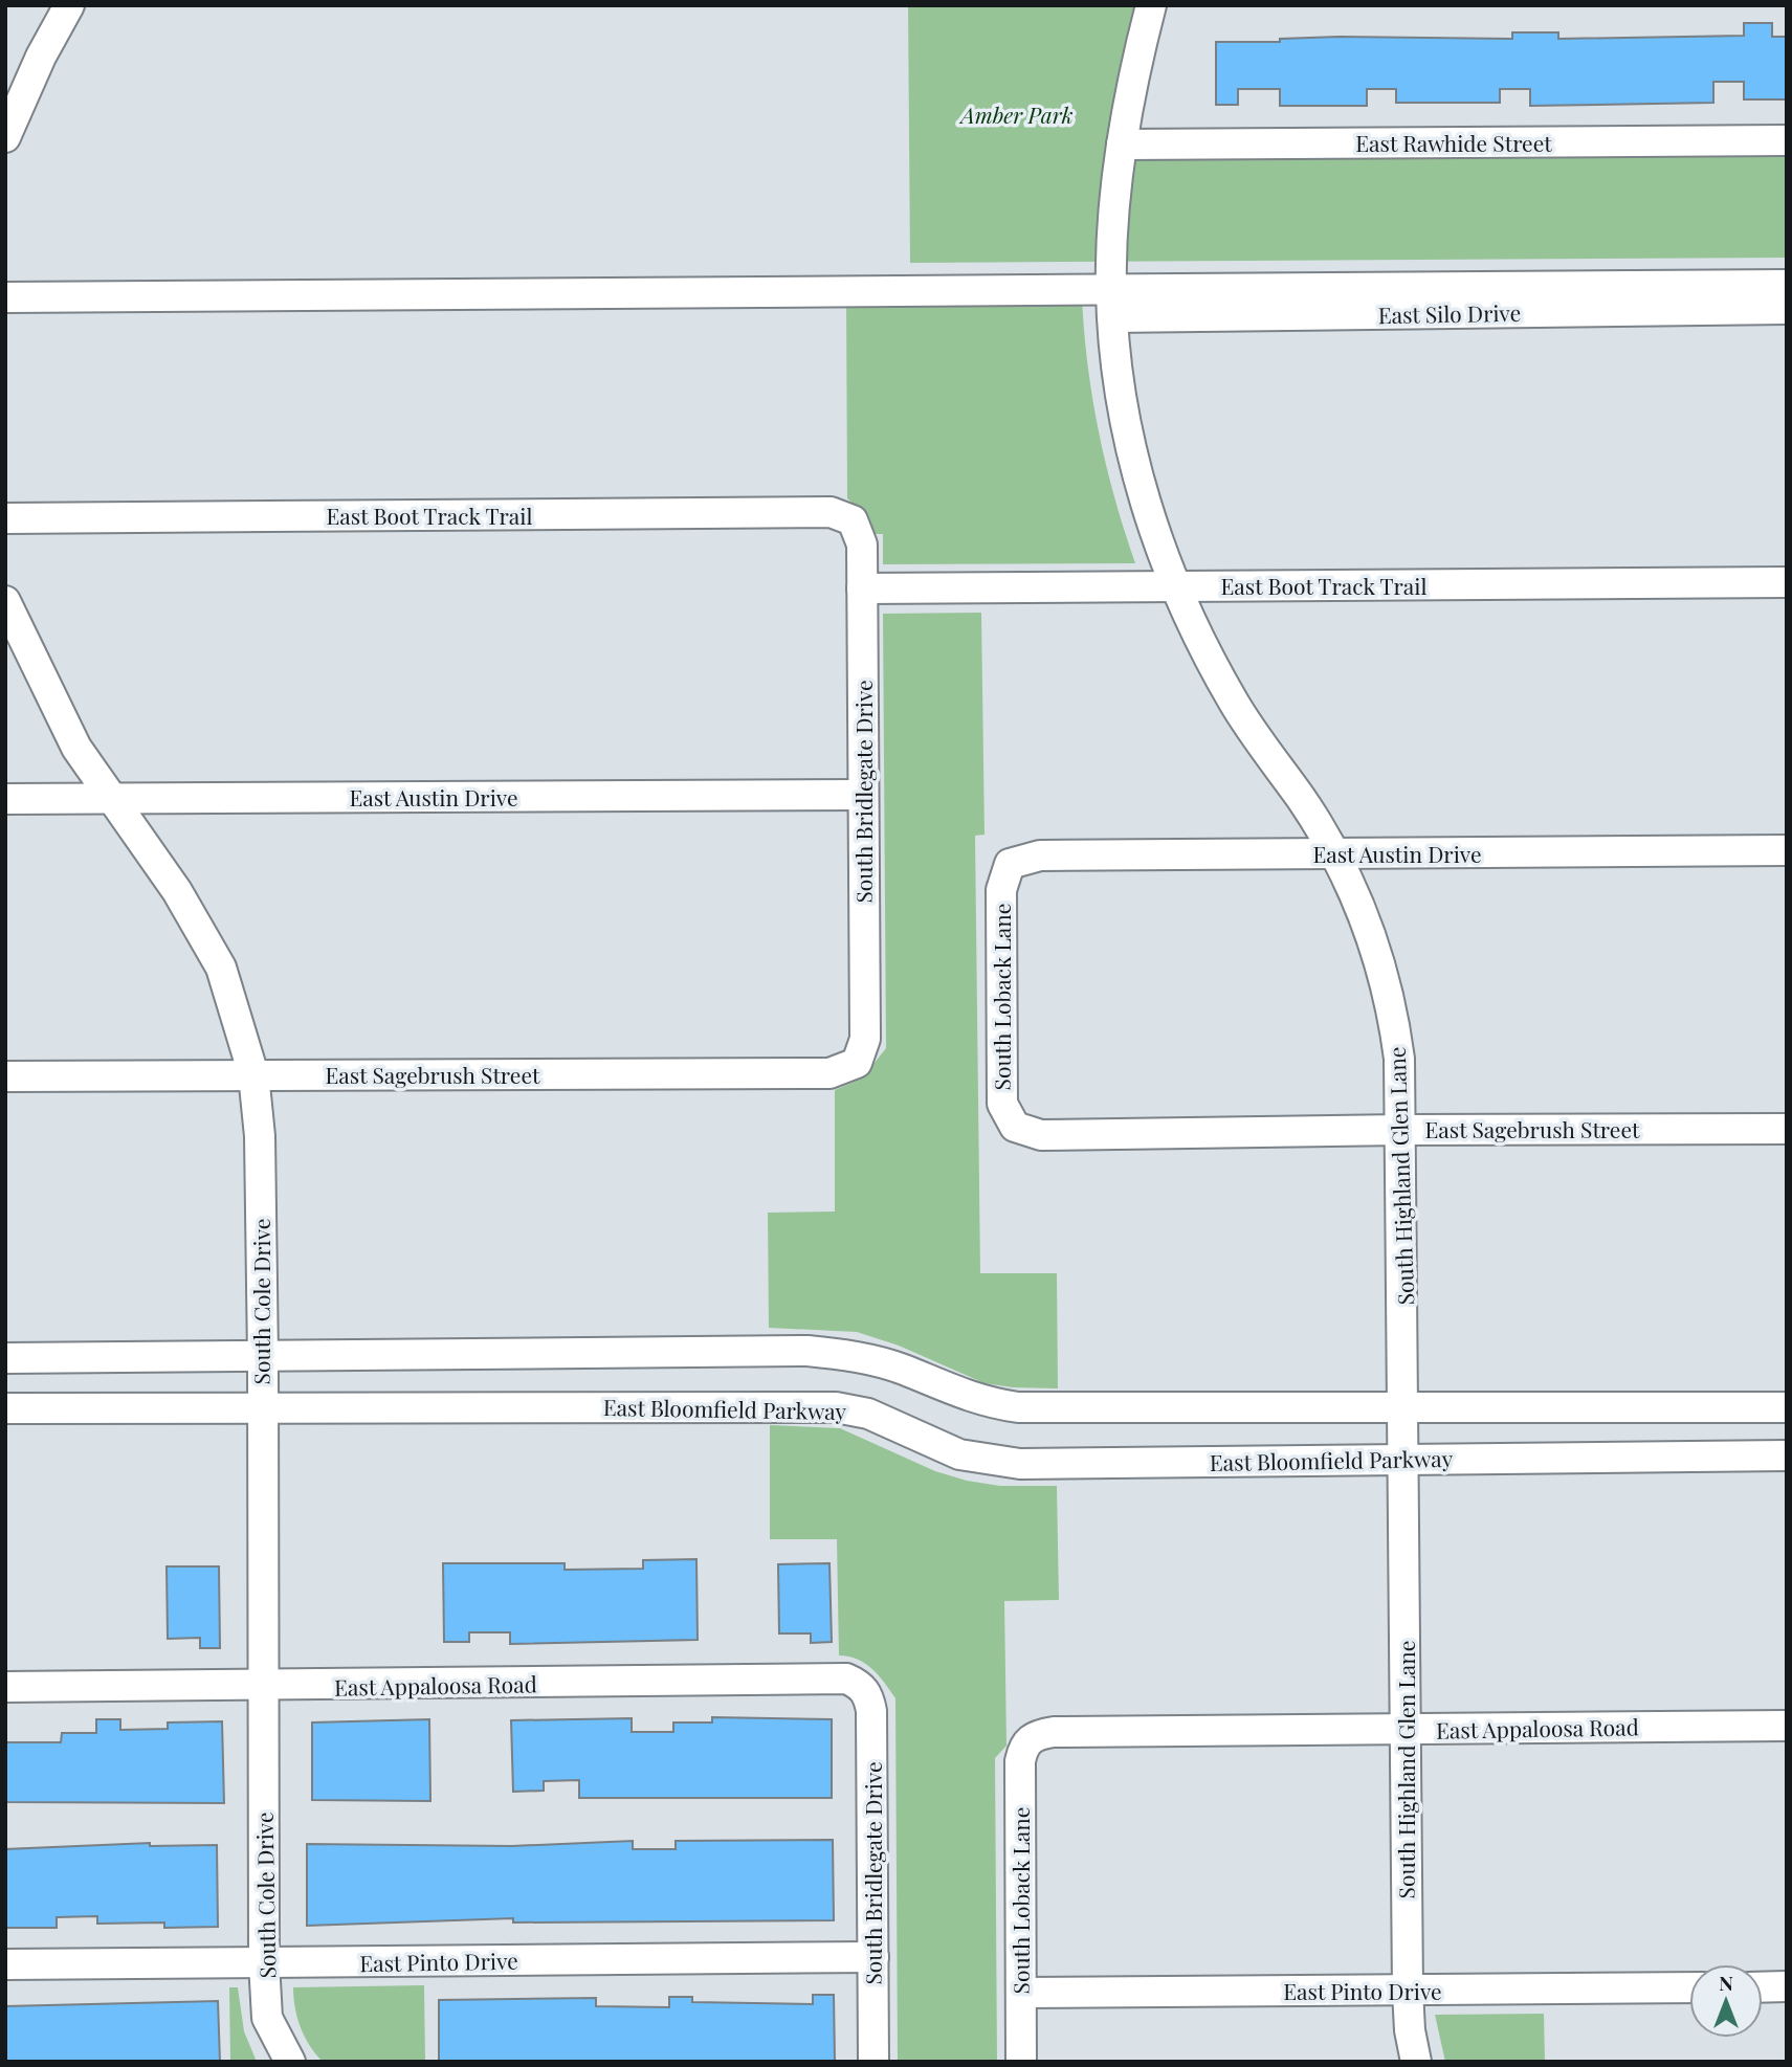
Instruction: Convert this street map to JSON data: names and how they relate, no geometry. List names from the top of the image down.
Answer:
{
  "streets": {
    "street": [
      "East Rawhide Street",
      "East Silo Drive",
      "East Boot Track Trail",
      "South Bridlegate Drive",
      "East Austin Drive",
      "South Loback Lane",
      "East Sagebrush Street",
      "South Highland Glen Lane",
      "South Cole Drive",
      "East Bloomfield Parkway",
      "East Appaloosa Road",
      "East Pinto Drive"
    ]
  },
  "crossings": [
    ["East Rawhide Street", "South Highland Glen Lane"],
    ["East Silo Drive", "South Highland Glen Lane"],
    ["East Boot Track Trail", "South Bridlegate Drive"],
    ["East Boot Track Trail", "South Highland Glen Lane"],
    ["South Bridlegate Drive", "East Austin Drive"],
    ["South Bridlegate Drive", "East Sagebrush Street"],
    ["South Bridlegate Drive", "East Appaloosa Road"],
    ["South Bridlegate Drive", "East Pinto Drive"],
    ["East Austin Drive", "South Loback Lane"],
    ["East Austin Drive", "South Highland Glen Lane"],
    ["East Austin Drive", "South Cole Drive"],
    ["South Loback Lane", "East Sagebrush Street"],
    ["South Loback Lane", "East Appaloosa Road"],
    ["South Loback Lane", "East Pinto Drive"],
    ["East Sagebrush Street", "South Highland Glen Lane"],
    ["East Sagebrush Street", "South Cole Drive"],
    ["South Highland Glen Lane", "East Bloomfield Parkway"],
    ["South Highland Glen Lane", "East Appaloosa Road"],
    ["South Highland Glen Lane", "East Pinto Drive"],
    ["South Cole Drive", "East Bloomfield Parkway"],
    ["South Cole Drive", "East Appaloosa Road"],
    ["South Cole Drive", "East Pinto Drive"]
  ],
  "parks": ["Amber Park"],
  "north": "top"
}
